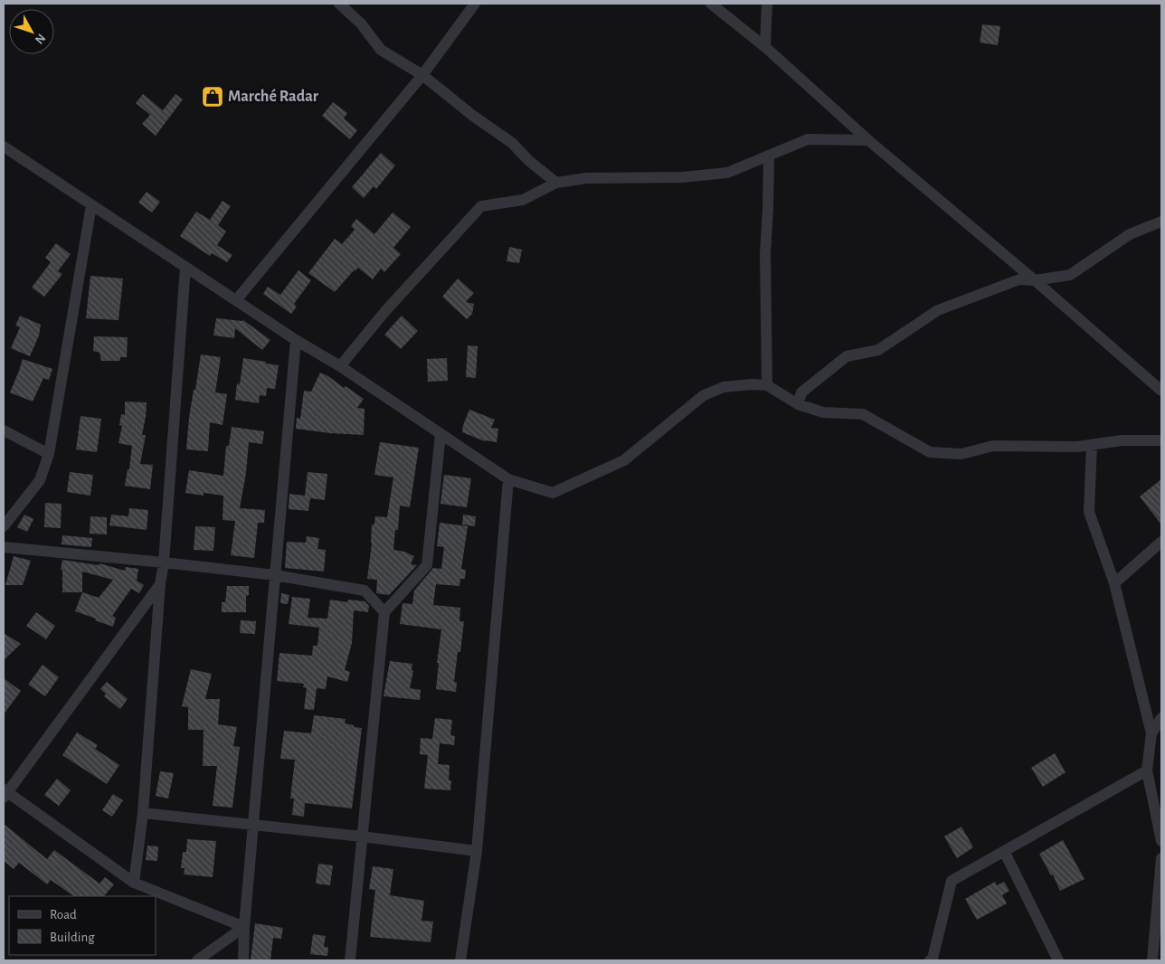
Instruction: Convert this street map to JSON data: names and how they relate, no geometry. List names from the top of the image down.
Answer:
{
  "places": {
    "shop": ["Marché Radar"]
  },
  "legend": ["Road", "Building"],
  "north": "bottom right"
}
